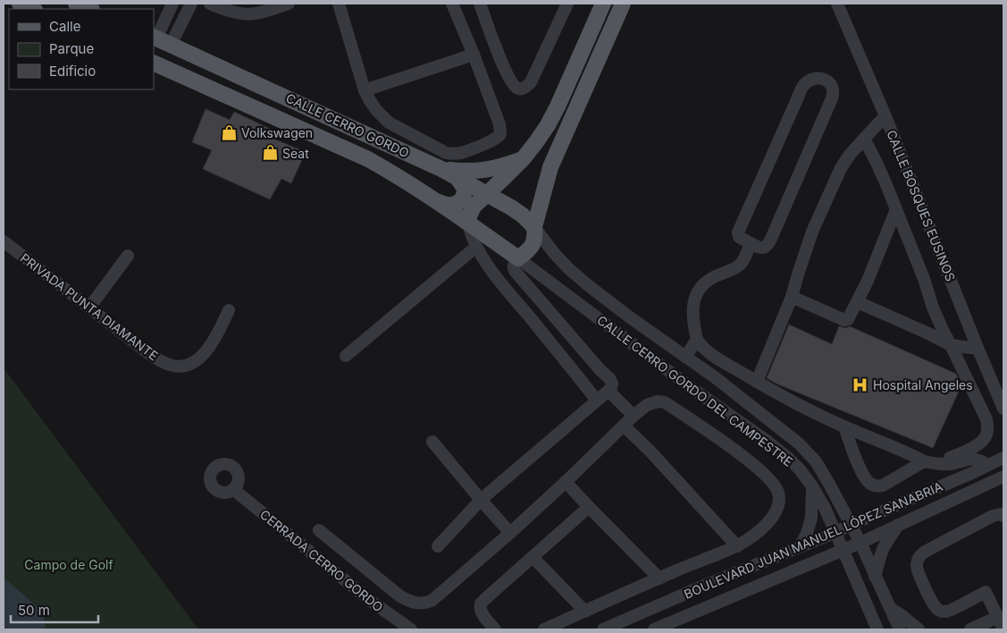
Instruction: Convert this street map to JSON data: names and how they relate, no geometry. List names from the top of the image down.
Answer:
{
  "streets": {
    "main road": ["CALLE CERRO GORDO", "CALLE CERRO GORDO DEL CAMPESTRE"],
    "street": [
      "CALLE BOSQUES EUSINOS",
      "PRIVADA PUNTA DIAMANTE",
      "BOULEVARD JUAN MANUEL LÓPEZ SANABRIA",
      "CERRADA CERRO GORDO"
    ]
  },
  "crossings": [
    ["CALLE CERRO GORDO", "CALLE CERRO GORDO DEL CAMPESTRE"],
    ["CALLE CERRO GORDO DEL CAMPESTRE", "BOULEVARD JUAN MANUEL LÓPEZ SANABRIA"]
  ],
  "parks": ["Campo de Golf"],
  "places": {
    "shop": ["Volkswagen", "Seat"],
    "hospital": ["Hospital Angeles"]
  },
  "legend": ["Calle", "Parque", "Edificio"],
  "scale_bar": "50 m"
}
